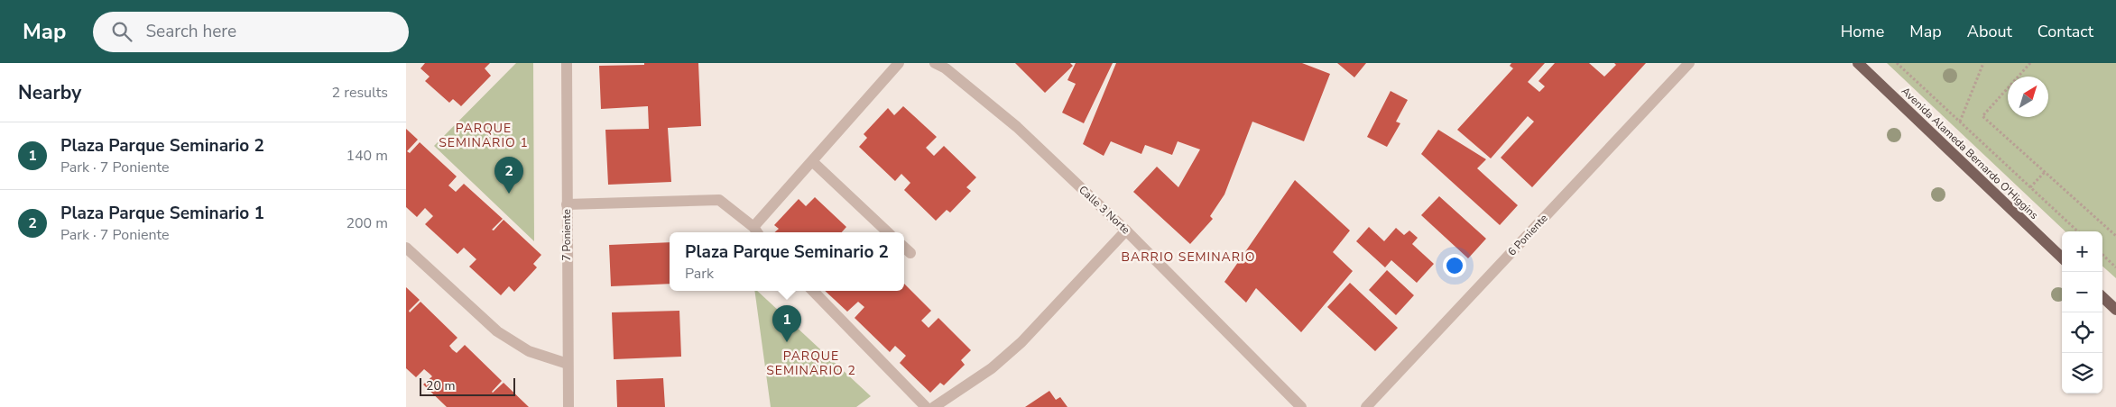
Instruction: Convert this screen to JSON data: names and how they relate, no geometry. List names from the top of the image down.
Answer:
{
  "streets": {
    "main road": ["Avenida Alameda Bernardo O'Higgins"],
    "street": ["Calle 3 Norte", "7 Poniente", "6 Poniente"]
  },
  "districts": ["PARQUE SEMINARIO 1", "BARRIO SEMINARIO", "PARQUE SEMINARIO 2"],
  "scale_bar": "20 m",
  "north": "top right",
  "page": {
    "header": "Map",
    "search": "Search here",
    "nav": [
      "Home",
      "Map",
      "About",
      "Contact"
    ],
    "heading": ["Nearby", "2 results"],
    "list": [
      {
        "mark": "1",
        "name": "Plaza Parque Seminario 2",
        "note": "Park · 7 Poniente",
        "value": "140 m"
      },
      {
        "mark": "2",
        "name": "Plaza Parque Seminario 1",
        "note": "Park · 7 Poniente",
        "value": "200 m"
      }
    ],
    "pins": ["2", "1"],
    "map_buttons": ["+", "−"],
    "popup": ["Plaza Parque Seminario 2", "Park"],
    "scale": "20 m"
  }
}
